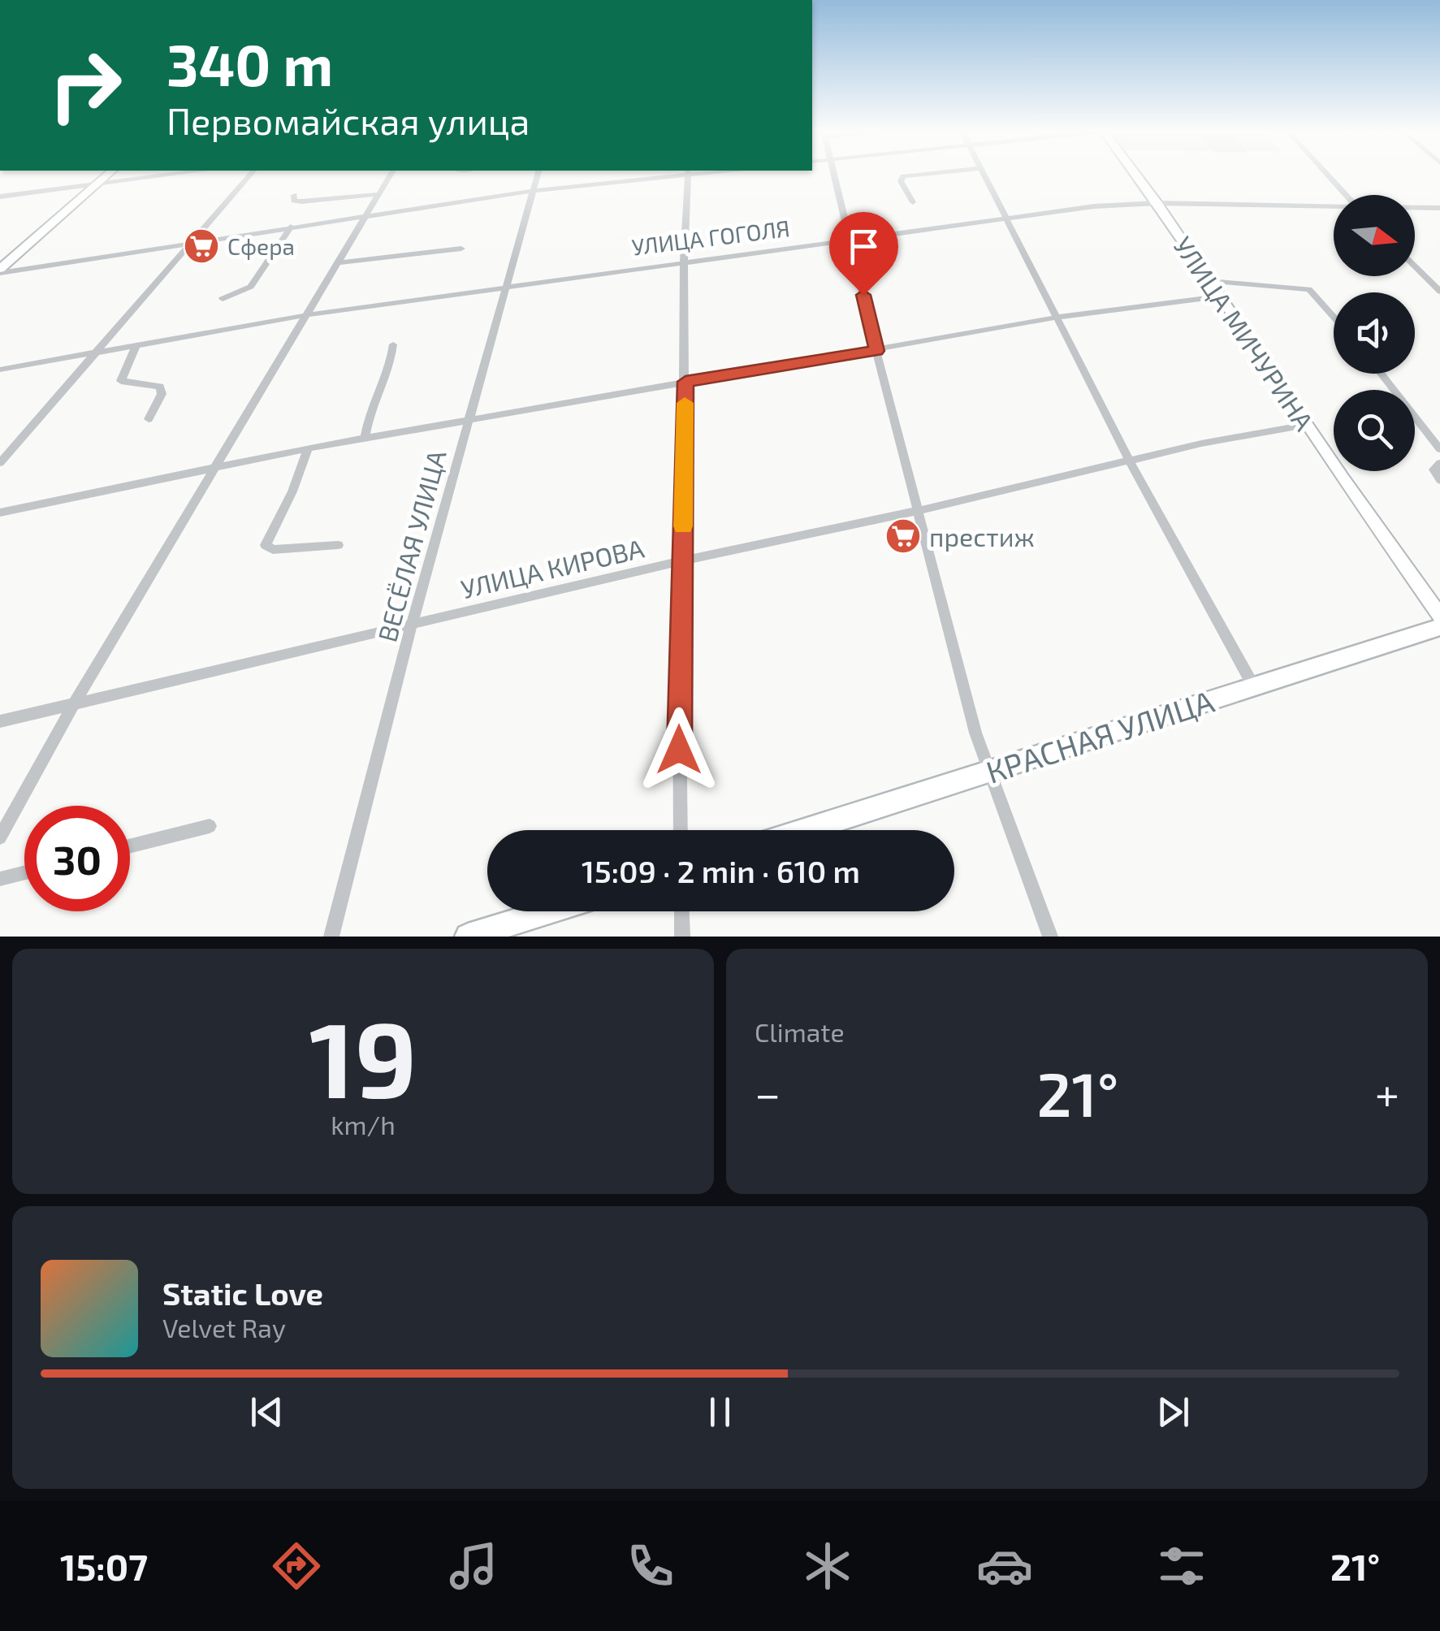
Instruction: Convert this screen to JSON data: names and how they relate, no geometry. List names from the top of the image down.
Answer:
{
  "streets": {
    "main road": ["КРАСНАЯ УЛИЦА"],
    "street": [
      "УЛИЦА ГОГОЛЯ",
      "УЛИЦА МИЧУРИНА",
      "ВЕСЁЛАЯ УЛИЦА",
      "УЛИЦА КИРОВА"
    ]
  },
  "crossings": [
    ["УЛИЦА ГОГОЛЯ", "УЛИЦА МИЧУРИНА"],
    ["УЛИЦА ГОГОЛЯ", "ВЕСЁЛАЯ УЛИЦА"],
    ["УЛИЦА МИЧУРИНА", "УЛИЦА КИРОВА"],
    ["ВЕСЁЛАЯ УЛИЦА", "УЛИЦА КИРОВА"]
  ],
  "places": {
    "supermarket": ["Сфера", "престиж"]
  },
  "north": "right",
  "page": {
    "turn": ["340 m", "Первомайская улица"],
    "limit": "30",
    "trip": "15:09 · 2 min · 610 m",
    "tile": [
      ["19", "km/h"],
      "Climate"
    ],
    "heat": ["−", "21°", "+"],
    "song": ["Static Love", "Velvet Ray"],
    "tabs": ["15:07", "21°"]
  }
}
